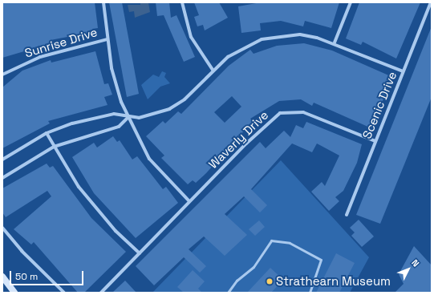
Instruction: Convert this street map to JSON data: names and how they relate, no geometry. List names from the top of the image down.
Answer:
{
  "streets": {
    "street": ["Sunrise Drive", "Scenic Drive", "Waverly Drive"]
  },
  "crossings": [
    ["Scenic Drive", "Waverly Drive"]
  ],
  "places": ["Strathearn Museum"],
  "scale_bar": "50 m",
  "north": "top right"
}
